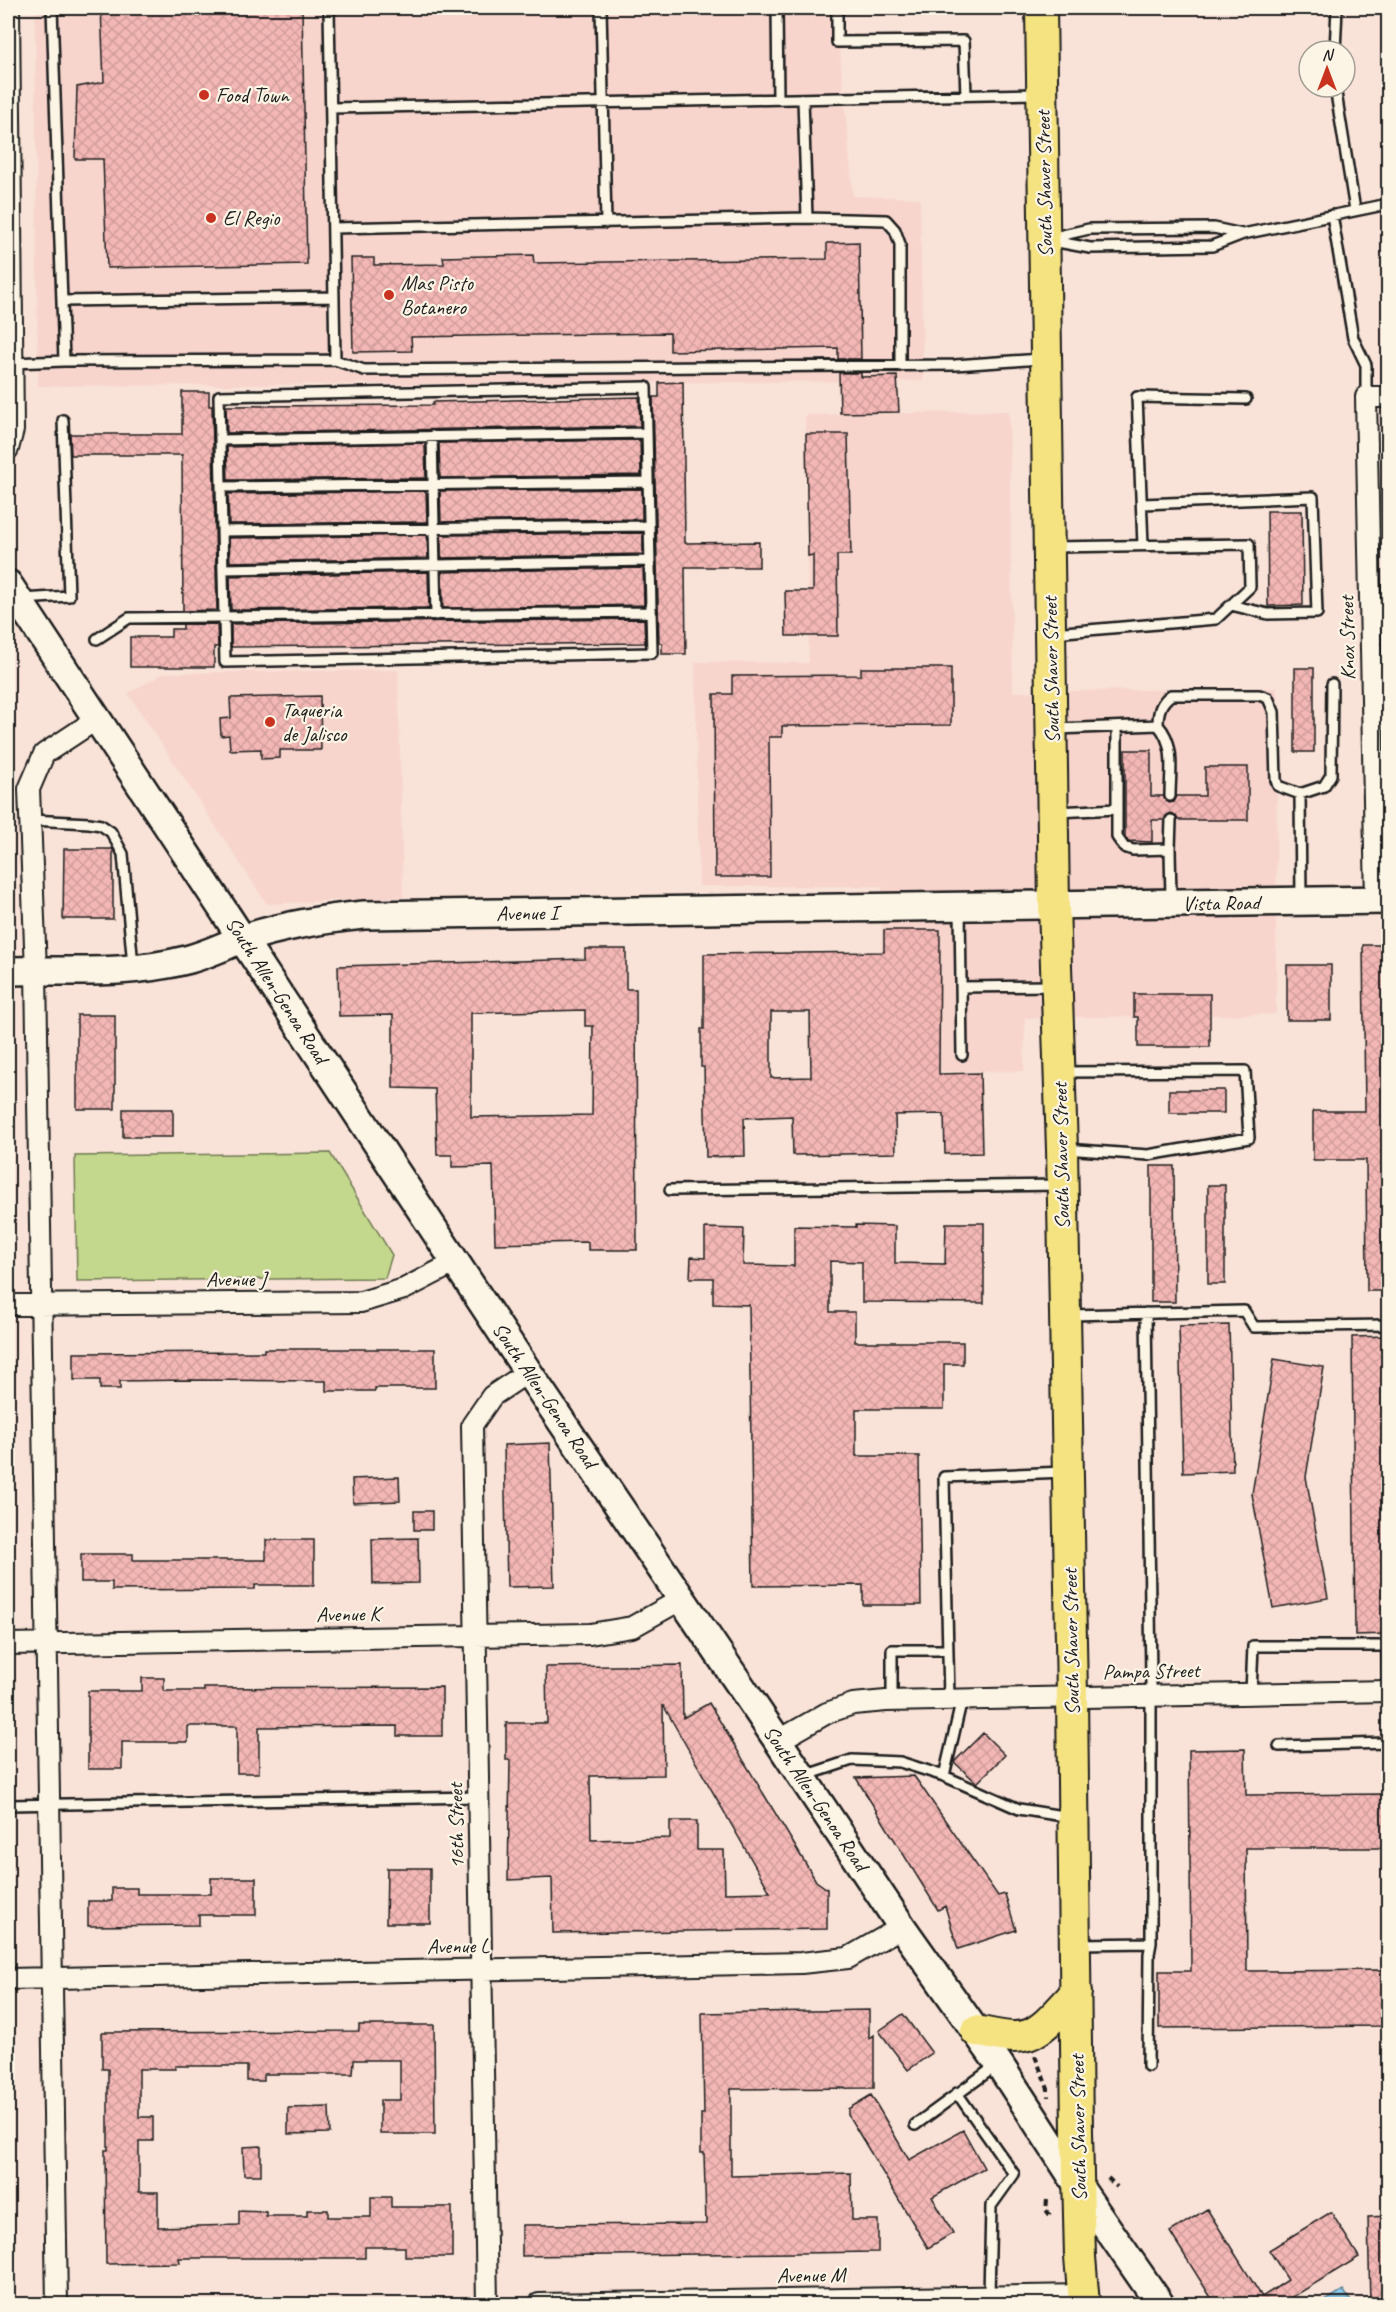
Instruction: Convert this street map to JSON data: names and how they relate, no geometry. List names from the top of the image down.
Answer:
{
  "streets": {
    "main road": [
      "South Shaver Street",
      "Vista Road",
      "Avenue I",
      "South Allen-Genoa Road"
    ],
    "street": [
      "Knox Street",
      "Avenue J",
      "Avenue K",
      "Pampa Street",
      "16th Street",
      "Avenue L",
      "Avenue M"
    ]
  },
  "crossings": [
    ["South Shaver Street", "Vista Road"],
    ["South Shaver Street", "Avenue I"],
    ["South Shaver Street", "South Allen-Genoa Road"],
    ["South Shaver Street", "Pampa Street"],
    ["South Shaver Street", "Avenue M"],
    ["Knox Street", "Vista Road"],
    ["Vista Road", "Avenue I"],
    ["Avenue I", "South Allen-Genoa Road"],
    ["South Allen-Genoa Road", "Avenue J"],
    ["South Allen-Genoa Road", "Avenue K"],
    ["South Allen-Genoa Road", "Pampa Street"],
    ["South Allen-Genoa Road", "16th Street"],
    ["South Allen-Genoa Road", "Avenue L"],
    ["Avenue K", "16th Street"],
    ["16th Street", "Avenue L"]
  ],
  "places": [
    "Food Town",
    "El Regio",
    "Mas Pisto Botanero",
    "Taqueria de Jalisco"
  ],
  "north": "top"
}
